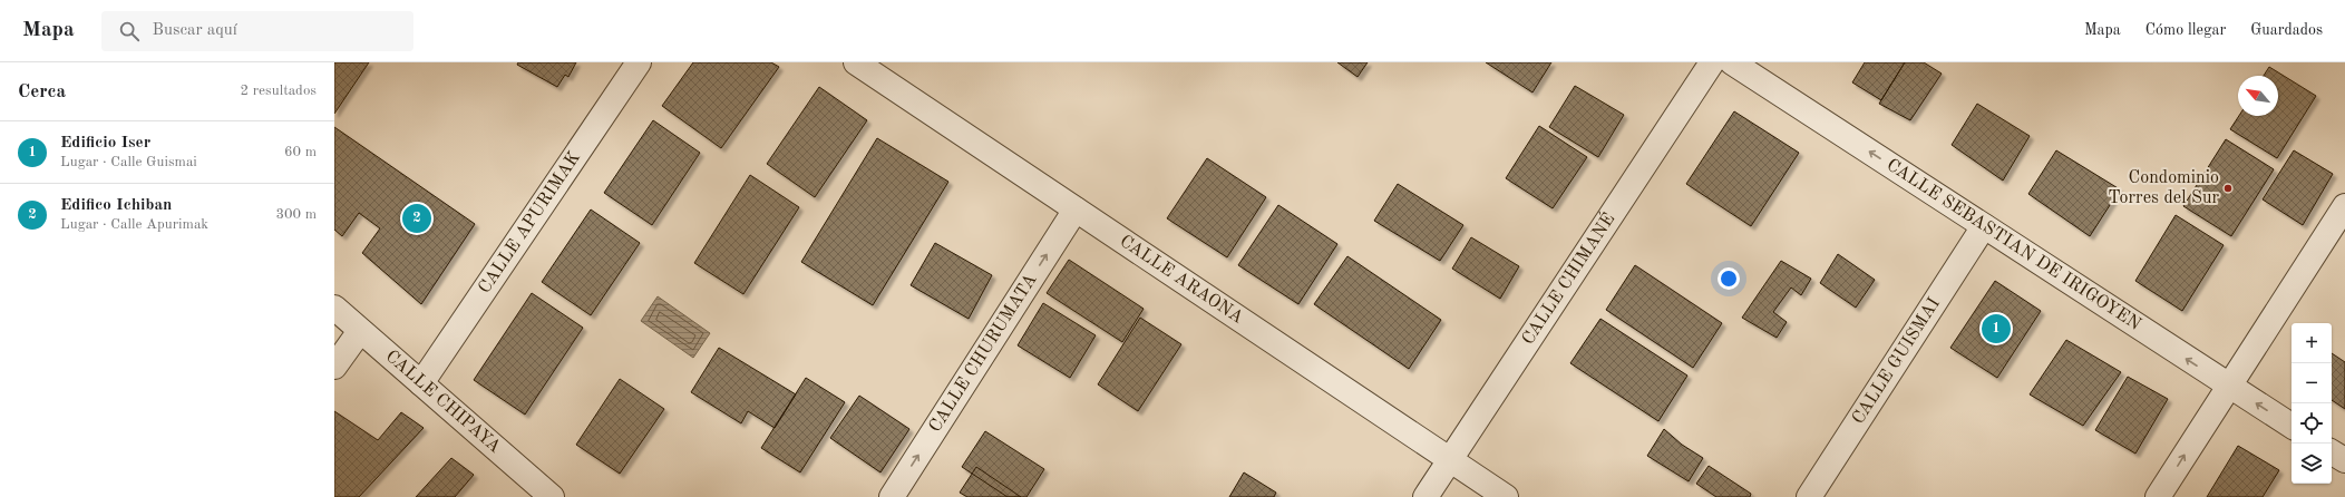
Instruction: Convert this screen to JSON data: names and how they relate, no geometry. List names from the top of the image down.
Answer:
{
  "streets": {
    "street": [
      "CALLE APURIMAK",
      "CALLE SEBASTIAN DE IRIGOYEN",
      "CALLE ARAONA",
      "CALLE CHIMANÉ",
      "CALLE CHURUMATA",
      "CALLE GUISMAI",
      "CALLE CHIPAYA"
    ]
  },
  "crossings": [
    ["CALLE APURIMAK", "CALLE CHIPAYA"],
    ["CALLE SEBASTIAN DE IRIGOYEN", "CALLE GUISMAI"],
    ["CALLE ARAONA", "CALLE CHIMANÉ"],
    ["CALLE ARAONA", "CALLE CHURUMATA"]
  ],
  "one_way": ["CALLE SEBASTIAN DE IRIGOYEN", "CALLE CHURUMATA"],
  "places": ["Condominio Torres del Sur"],
  "north": "top left",
  "page": {
    "header": "Mapa",
    "search": "Buscar aquí",
    "nav": ["Mapa", "Cómo llegar", "Guardados"],
    "heading": ["Cerca", "2 resultados"],
    "list": [
      {
        "mark": "1",
        "name": "Edificio Iser",
        "note": "Lugar · Calle Guismai",
        "value": "60 m"
      },
      {
        "mark": "2",
        "name": "Edifico Ichiban",
        "note": "Lugar · Calle Apurimak",
        "value": "300 m"
      }
    ],
    "pins": ["2", "1"],
    "map_buttons": ["+", "−"]
  }
}
